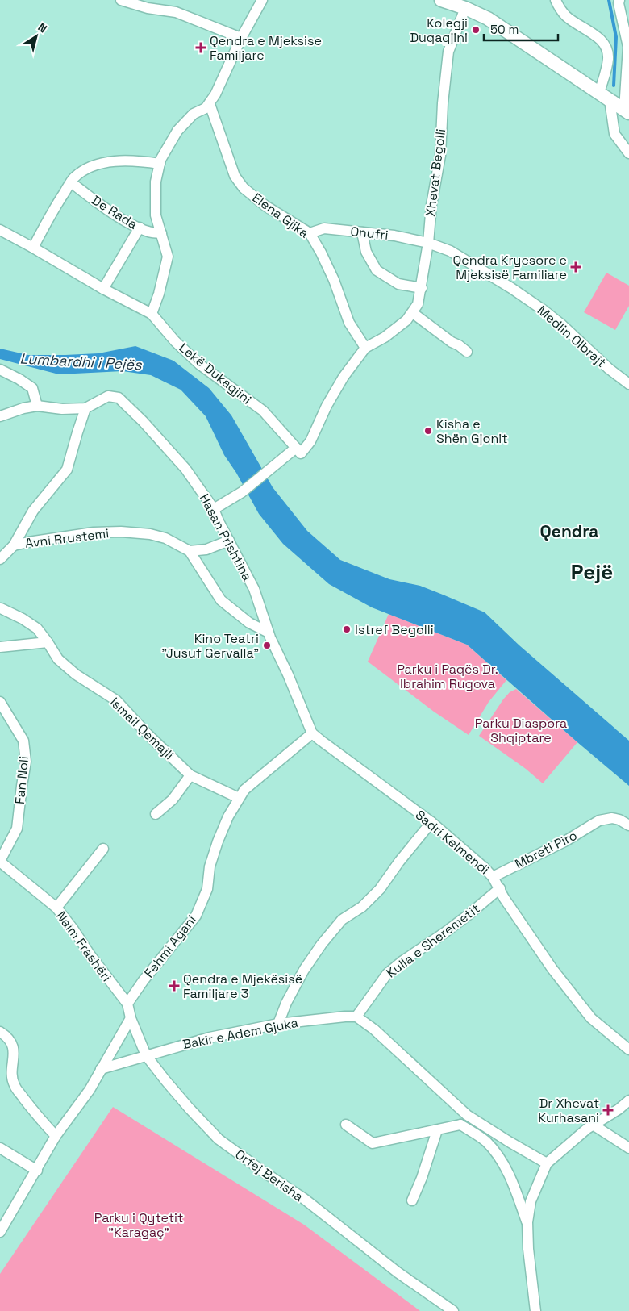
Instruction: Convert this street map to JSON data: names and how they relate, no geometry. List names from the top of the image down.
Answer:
{
  "streets": {
    "street": [
      "Xhevat Begolli",
      "De Rada",
      "Elena Gjika",
      "Onufri",
      "Medlin Olbrajt",
      "Lekë Dukagjini",
      "Hasan Prishtina",
      "Avni Rrustemi",
      "Ismail Qemajli",
      "Fan Noli",
      "Sadri Kelmendi",
      "Mbreti Piro",
      "Kulla e Sheremetit",
      "Naim Frashëri",
      "Fehmi Agani",
      "Bakir e Adem Gjuka",
      "Orfej Berisha"
    ]
  },
  "crossings": [
    ["Xhevat Begolli", "Elena Gjika"],
    ["Xhevat Begolli", "Onufri"],
    ["Xhevat Begolli", "Medlin Olbrajt"],
    ["Xhevat Begolli", "Lekë Dukagjini"],
    ["Elena Gjika", "Onufri"],
    ["Onufri", "Medlin Olbrajt"],
    ["Hasan Prishtina", "Avni Rrustemi"],
    ["Hasan Prishtina", "Sadri Kelmendi"],
    ["Hasan Prishtina", "Fehmi Agani"],
    ["Ismail Qemajli", "Fehmi Agani"],
    ["Fan Noli", "Naim Frashëri"],
    ["Sadri Kelmendi", "Mbreti Piro"],
    ["Sadri Kelmendi", "Kulla e Sheremetit"],
    ["Sadri Kelmendi", "Fehmi Agani"],
    ["Kulla e Sheremetit", "Bakir e Adem Gjuka"],
    ["Naim Frashëri", "Fehmi Agani"],
    ["Naim Frashëri", "Orfej Berisha"],
    ["Fehmi Agani", "Orfej Berisha"],
    ["Bakir e Adem Gjuka", "Orfej Berisha"]
  ],
  "districts": ["Qendra", "Pejë"],
  "water": ["Lumbardhi i Pejës"],
  "parks": ["Parku i Paqës Dr. Ibrahim Rugova", "Parku Diaspora Shqiptare", "Parku i Qytetit \"Karagaç\""],
  "places": {
    "other": [
      "Kolegji Dugagjini",
      "Kisha e Shën Gjonit",
      "Istref Begolli",
      "Kino Teatri \"Jusuf Gervalla\""
    ],
    "health": [
      "Qendra e Mjeksise Familjare",
      "Qendra Kryesore e Mjeksisë Familiare",
      "Qendra e Mjekësisë Familjare 3",
      "Dr Xhevat Kurhasani"
    ]
  },
  "scale_bar": "50 m",
  "north": "top right"
}
